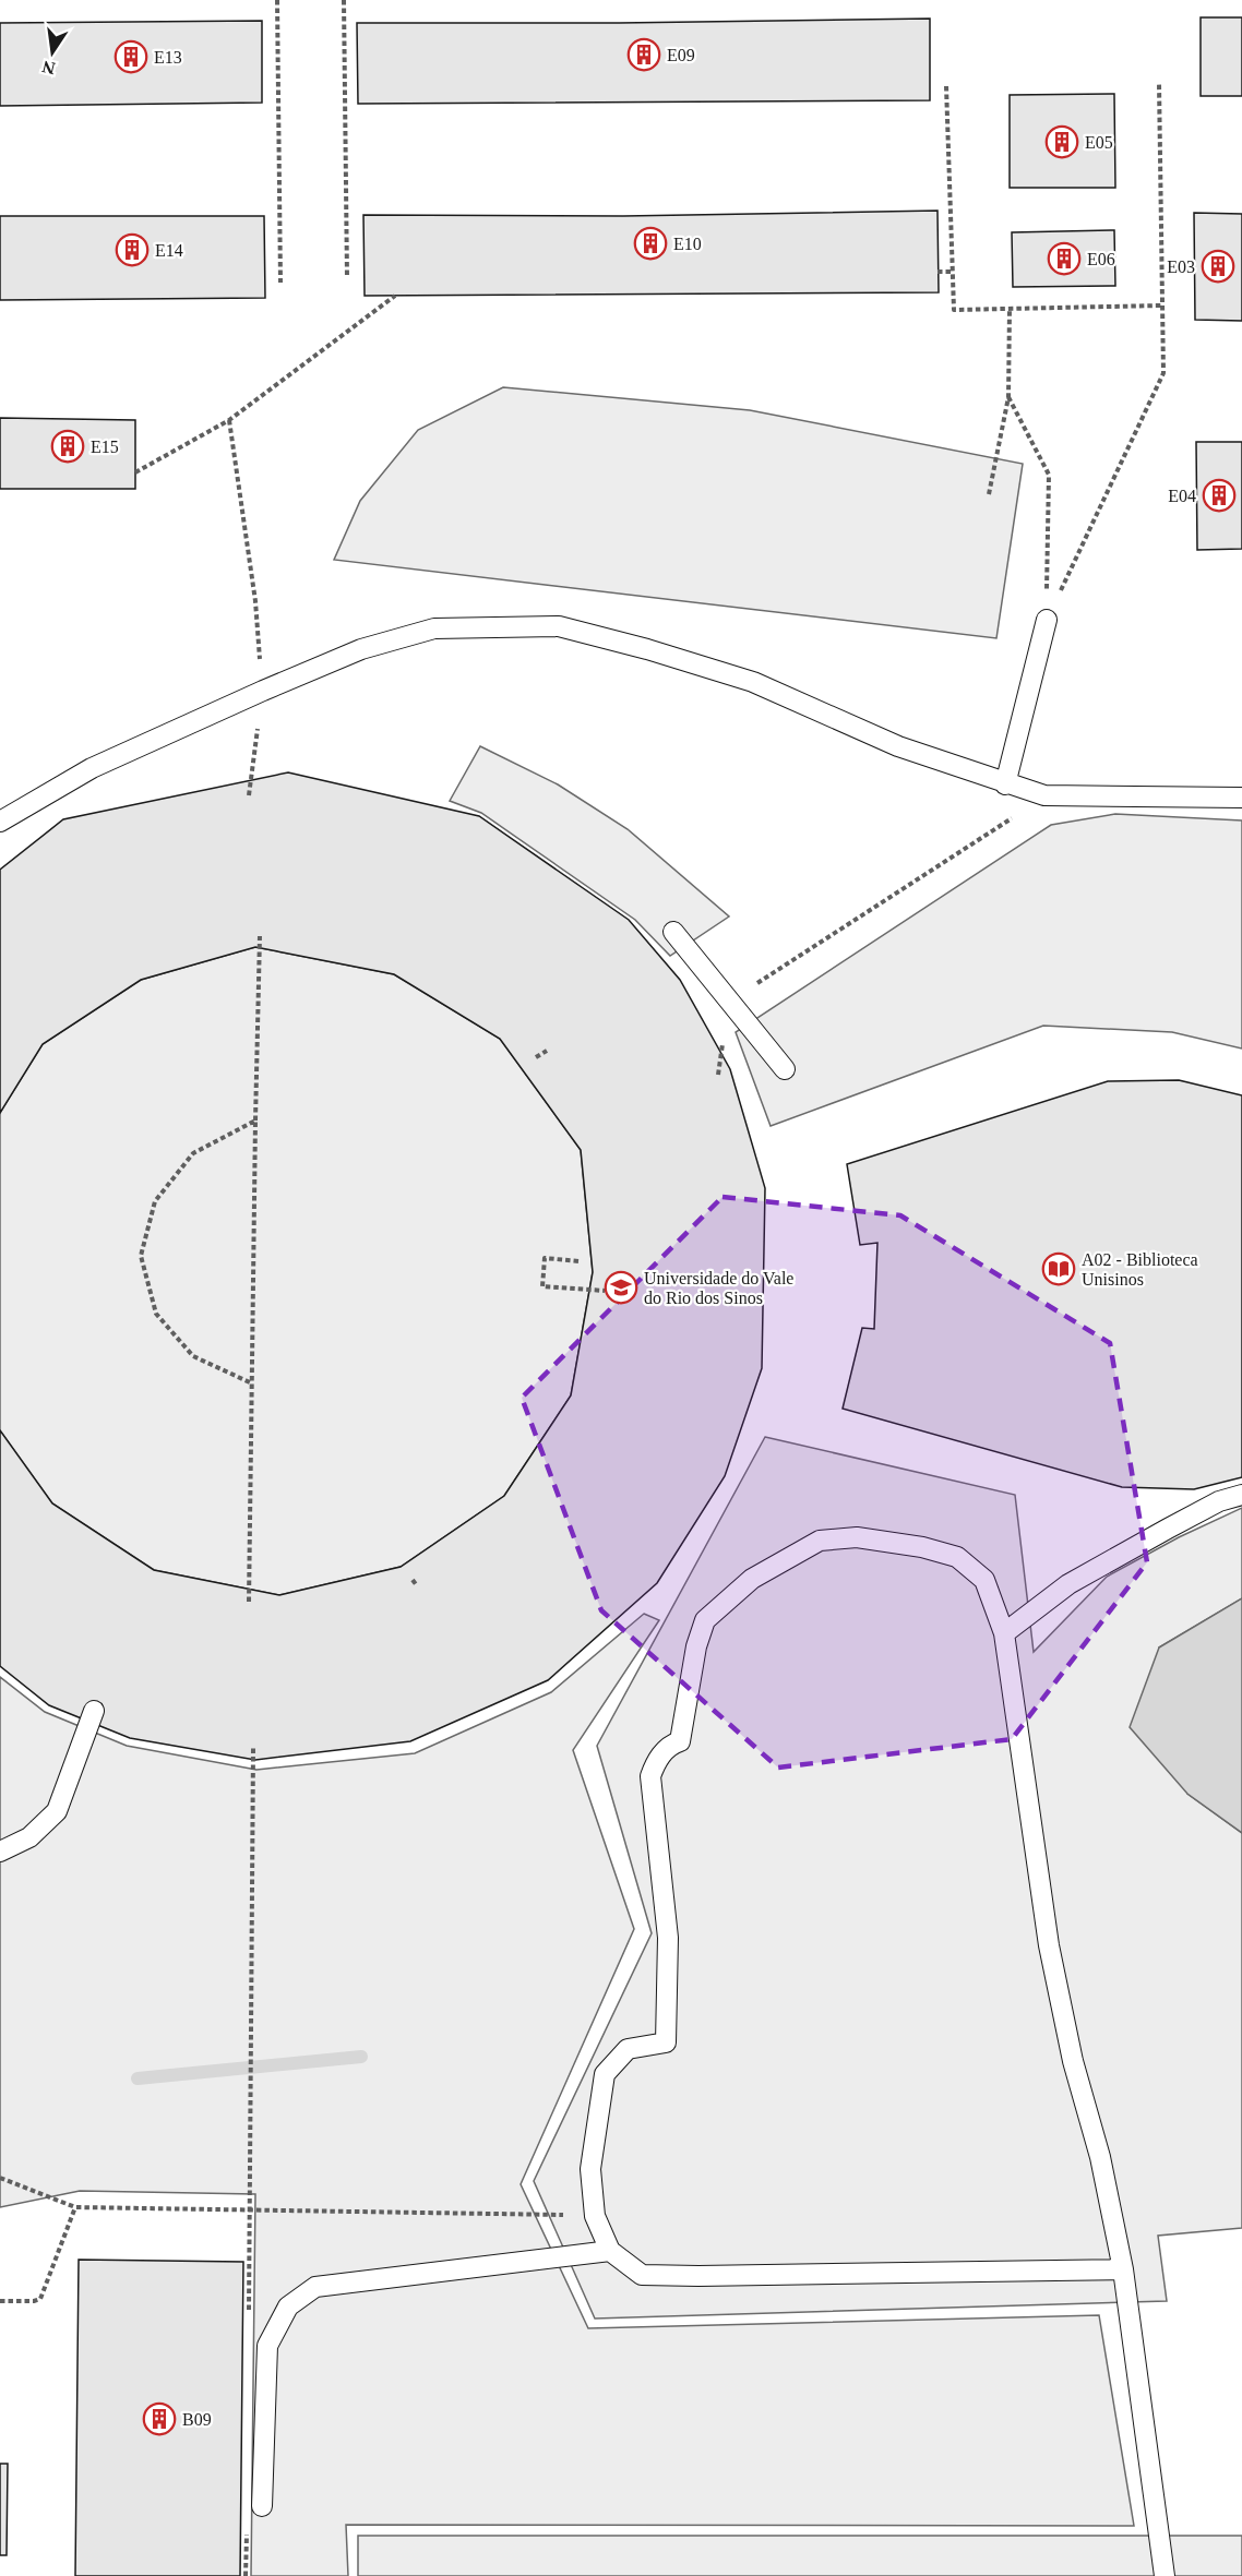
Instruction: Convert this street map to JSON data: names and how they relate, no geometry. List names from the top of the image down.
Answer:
{
  "places": {
    "building": [
      "E09",
      "E13",
      "E05",
      "E10",
      "E14",
      "E06",
      "E03",
      "E15",
      "E04",
      "B09"
    ],
    "library": ["A02 - Biblioteca Unisinos"],
    "school or university": ["Universidade do Vale do Rio dos Sinos"]
  },
  "north": "bottom"
}
